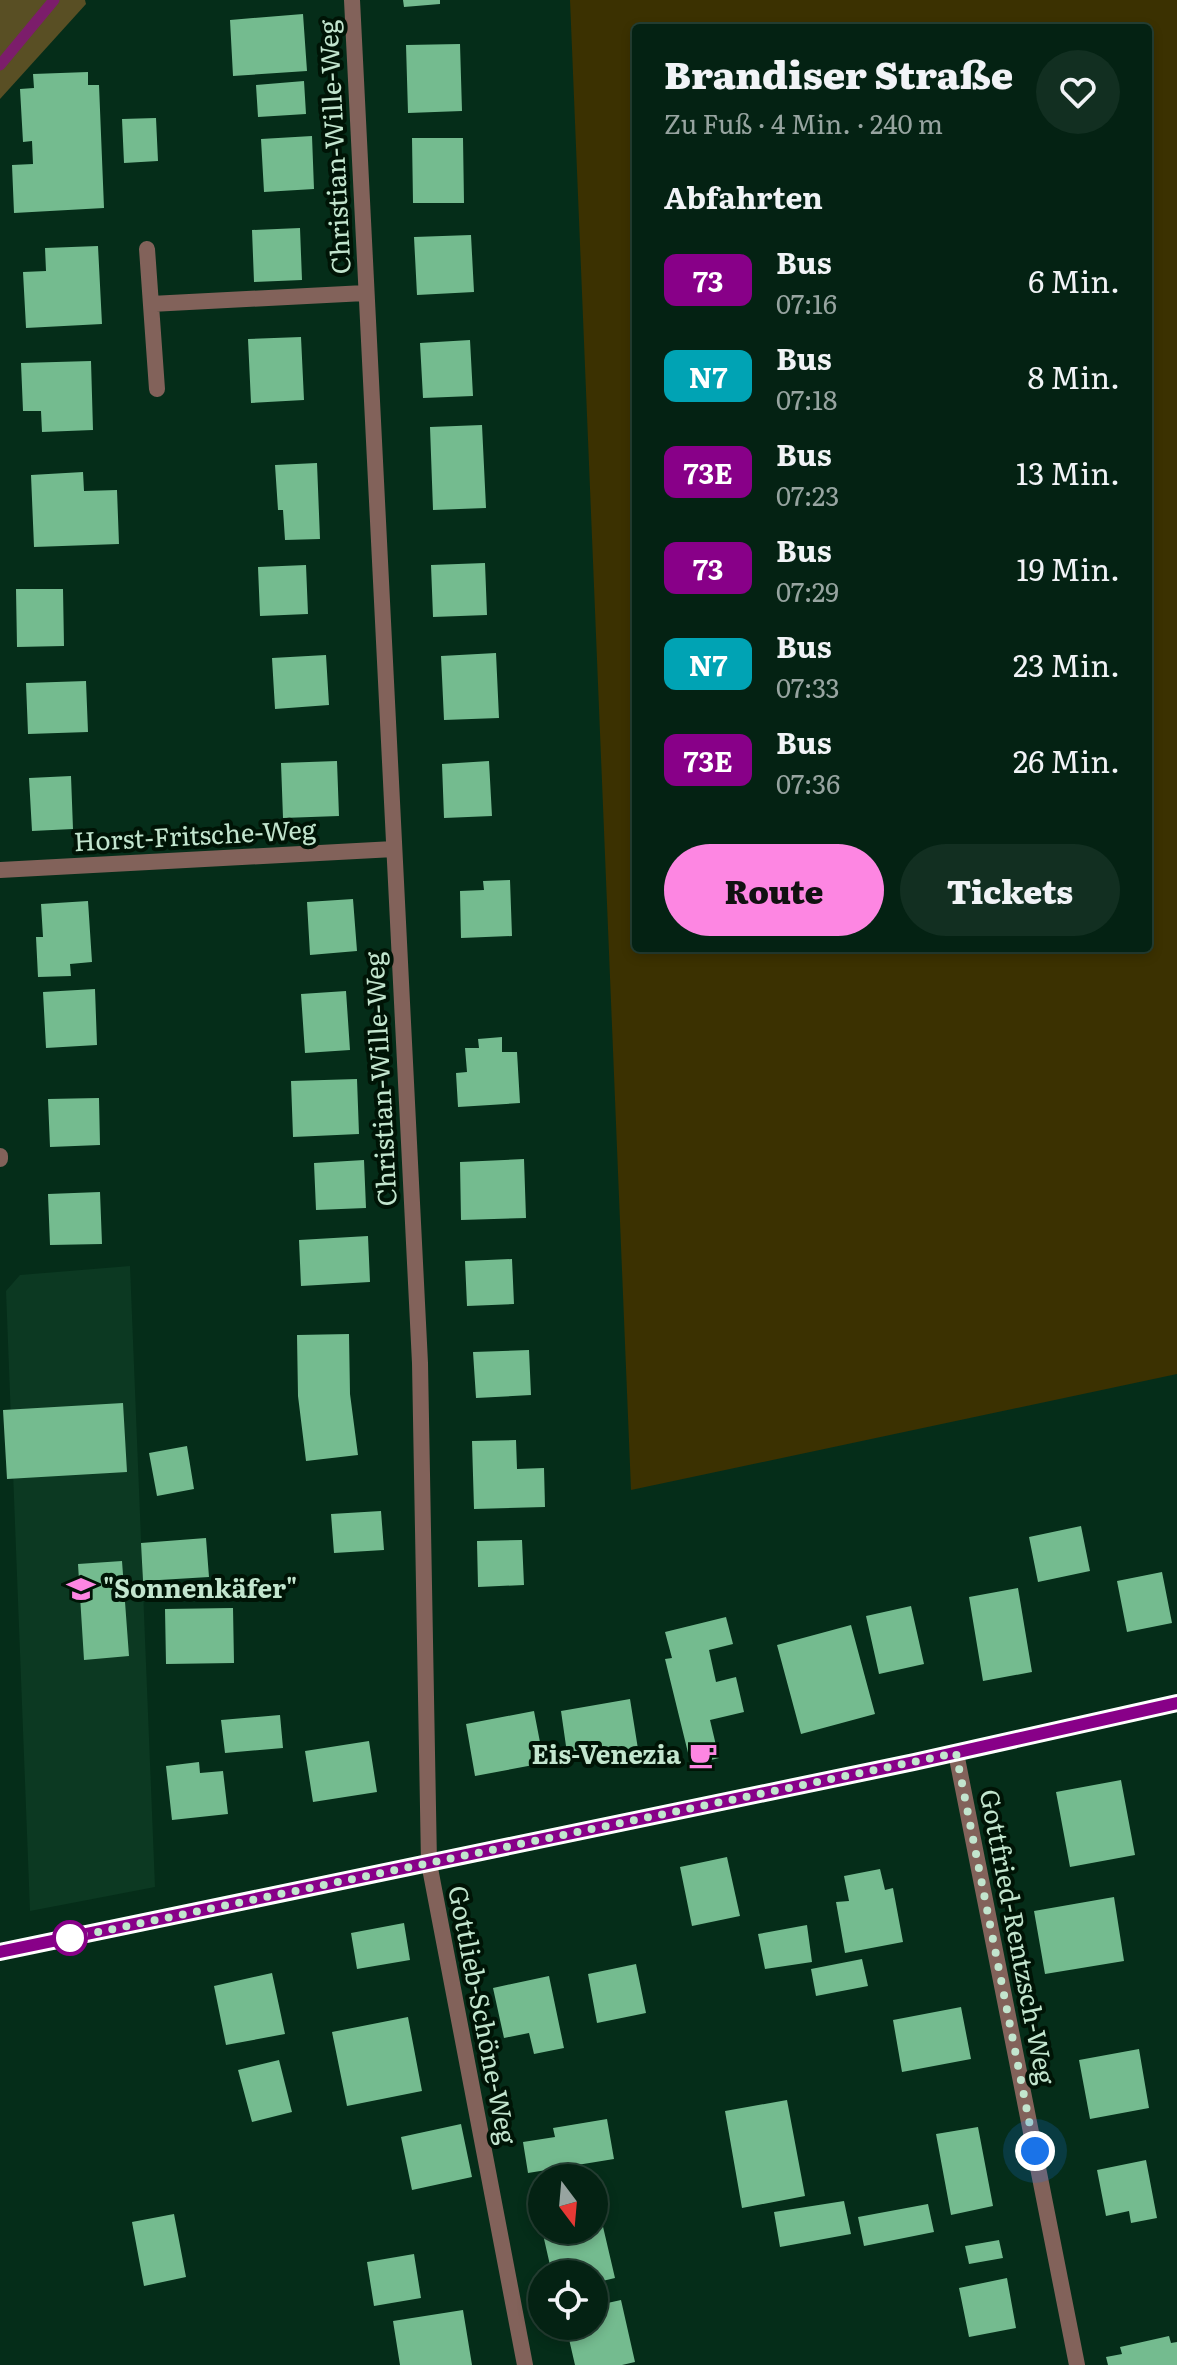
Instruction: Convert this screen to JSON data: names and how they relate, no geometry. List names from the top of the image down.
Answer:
{
  "streets": {
    "street": [
      "Christian-Wille-Weg",
      "Horst-Fritsche-Weg",
      "Gottfried-Rentzsch-Weg",
      "Gottlieb-Schöne-Weg"
    ]
  },
  "crossings": [
    ["Christian-Wille-Weg", "Horst-Fritsche-Weg"],
    ["Christian-Wille-Weg", "Gottlieb-Schöne-Weg"]
  ],
  "places": {
    "school or university": ["\"Sonnenkäfer\""],
    "cafe": ["Eis-Venezia"]
  },
  "lines": ["bus line 73"],
  "north": "bottom",
  "page": {
    "heading": [
      ["Brandiser Straße", "Zu Fuß · 4 Min. · 240 m"],
      "Abfahrten"
    ],
    "list": [
      {
        "mark": "73",
        "name": "Bus",
        "note": "07:16",
        "value": "6 Min."
      },
      {
        "mark": "N7",
        "name": "Bus",
        "note": "07:18",
        "value": "8 Min."
      },
      {
        "mark": "73E",
        "name": "Bus",
        "note": "07:23",
        "value": "13 Min."
      },
      {
        "mark": "73",
        "name": "Bus",
        "note": "07:29",
        "value": "19 Min."
      },
      {
        "mark": "N7",
        "name": "Bus",
        "note": "07:33",
        "value": "23 Min."
      },
      {
        "mark": "73E",
        "name": "Bus",
        "note": "07:36",
        "value": "26 Min."
      }
    ],
    "buttons": ["Route", "Tickets"]
  }
}
